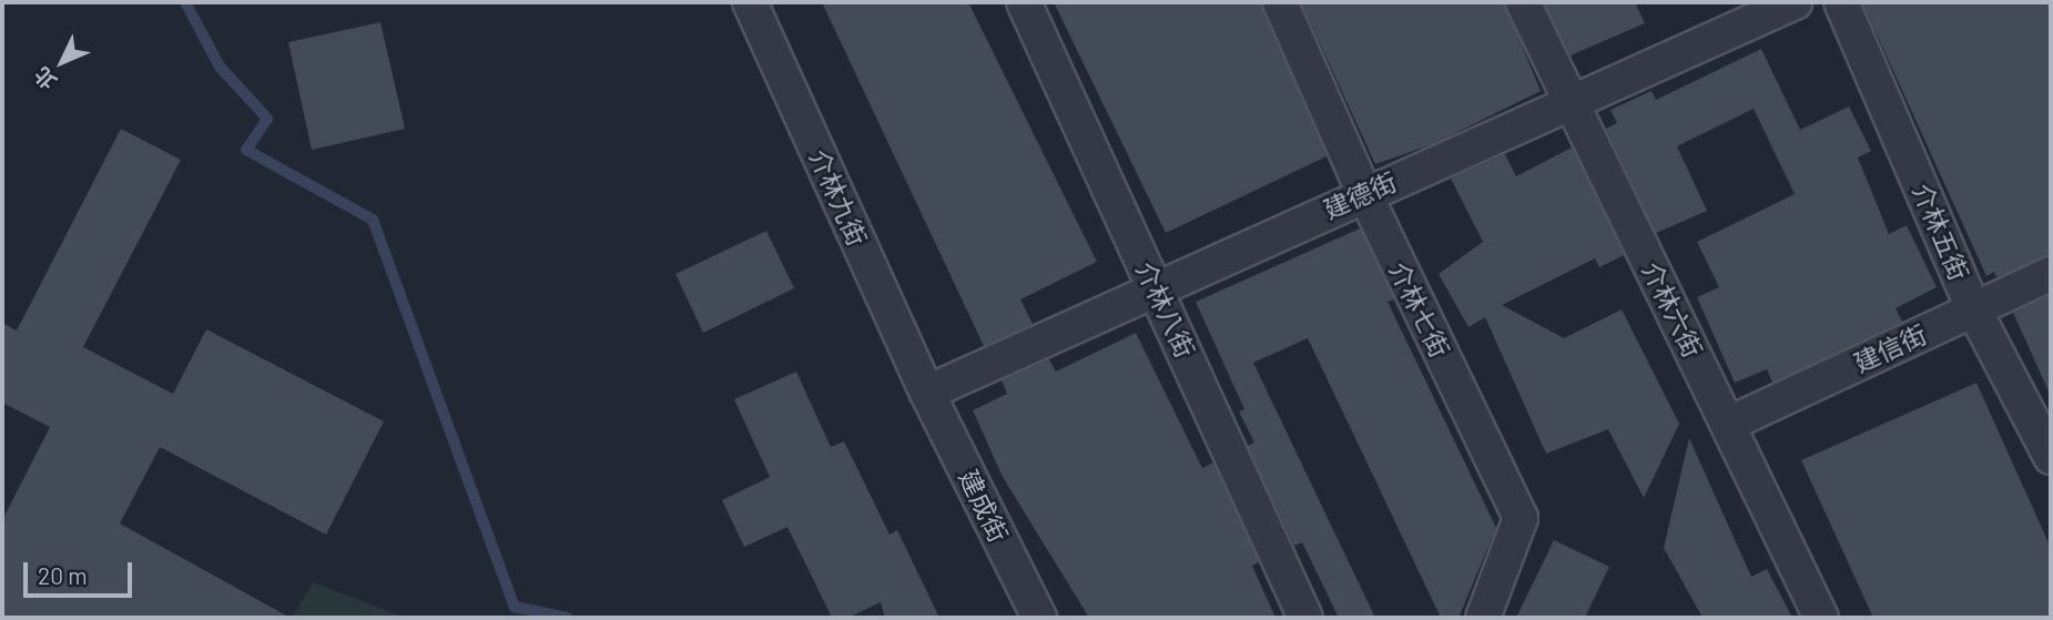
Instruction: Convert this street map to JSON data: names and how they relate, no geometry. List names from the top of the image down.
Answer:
{
  "streets": {
    "street": [
      "建德街",
      "介林九街",
      "介林五街",
      "介林八街",
      "介林七街",
      "介林六街",
      "建信街",
      "建成街"
    ]
  },
  "crossings": [
    ["建德街", "介林九街"],
    ["建德街", "介林八街"],
    ["建德街", "介林七街"],
    ["建德街", "介林六街"],
    ["建德街", "建成街"],
    ["介林九街", "建成街"],
    ["介林五街", "建信街"],
    ["介林六街", "建信街"]
  ],
  "scale_bar": "20 m",
  "north": "bottom left"
}
